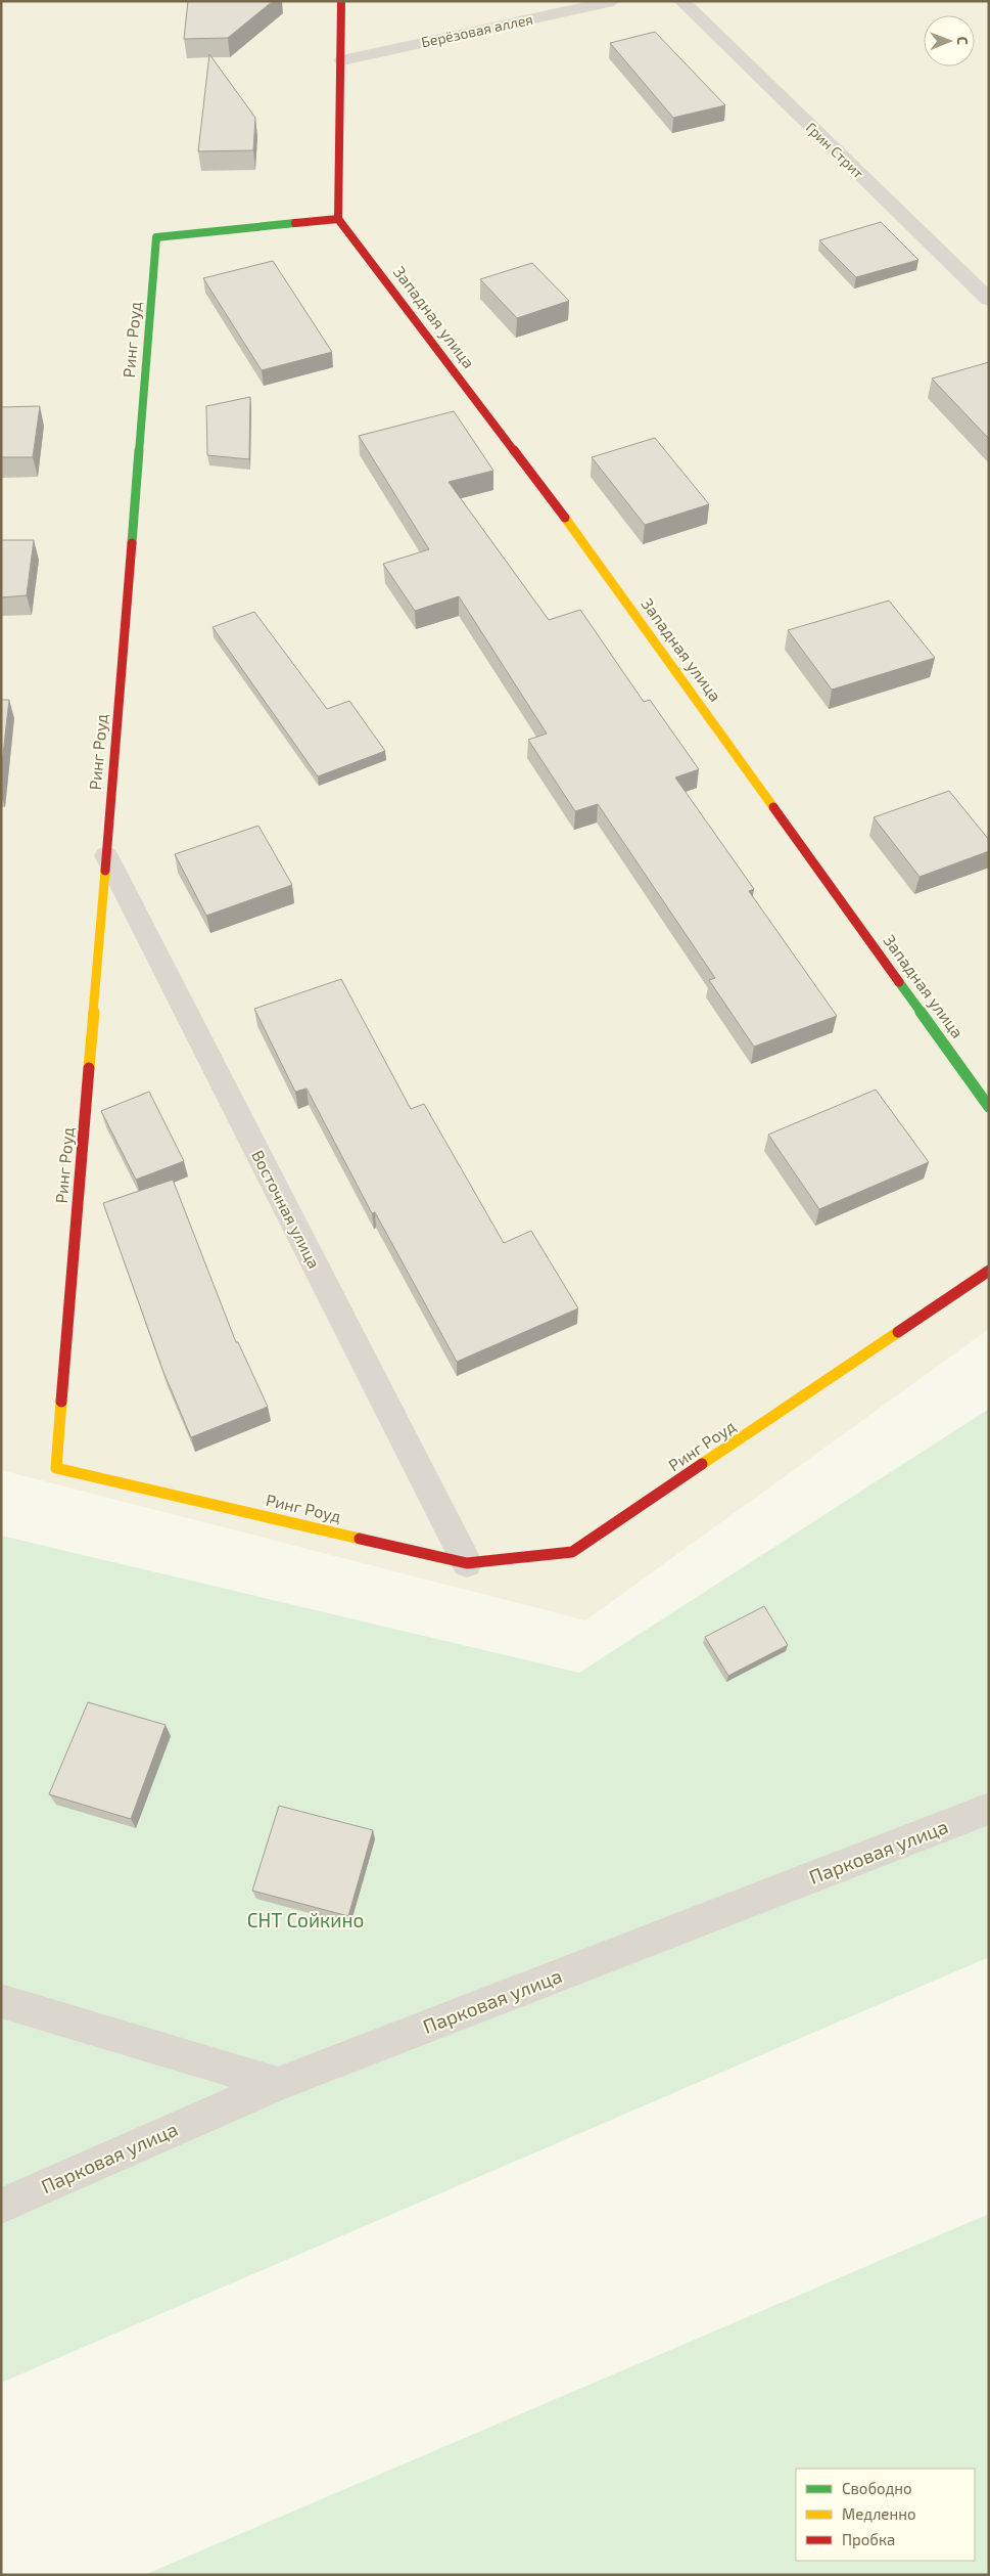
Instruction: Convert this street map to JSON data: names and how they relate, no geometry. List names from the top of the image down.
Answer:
{
  "streets": {
    "street": [
      "Берёзовая аллея",
      "Грин Стрит",
      "Западная улица",
      "Ринг Роуд",
      "Восточная улица",
      "Парковая улица"
    ]
  },
  "crossings": [
    ["Западная улица", "Ринг Роуд"],
    ["Ринг Роуд", "Восточная улица"]
  ],
  "parks": ["СНТ Сойкино"],
  "legend": ["Свободно", "Медленно", "Пробка"],
  "north": "right"
}
